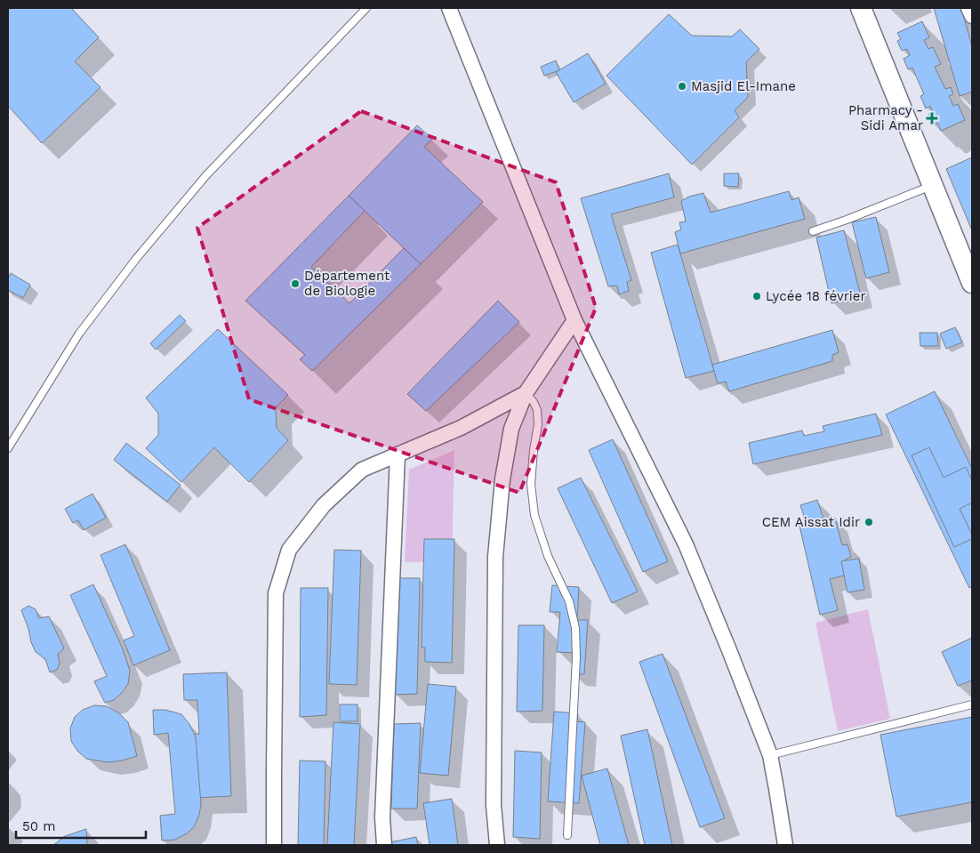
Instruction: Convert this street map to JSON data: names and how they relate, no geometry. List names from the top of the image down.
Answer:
{
  "places": {
    "other": [
      "Masjid El-Imane",
      "Département de Biologie",
      "Lycée 18 février",
      "CEM Aissat Idir"
    ],
    "health": ["Pharmacy - Sidi Amar"]
  },
  "scale_bar": "50 m"
}
